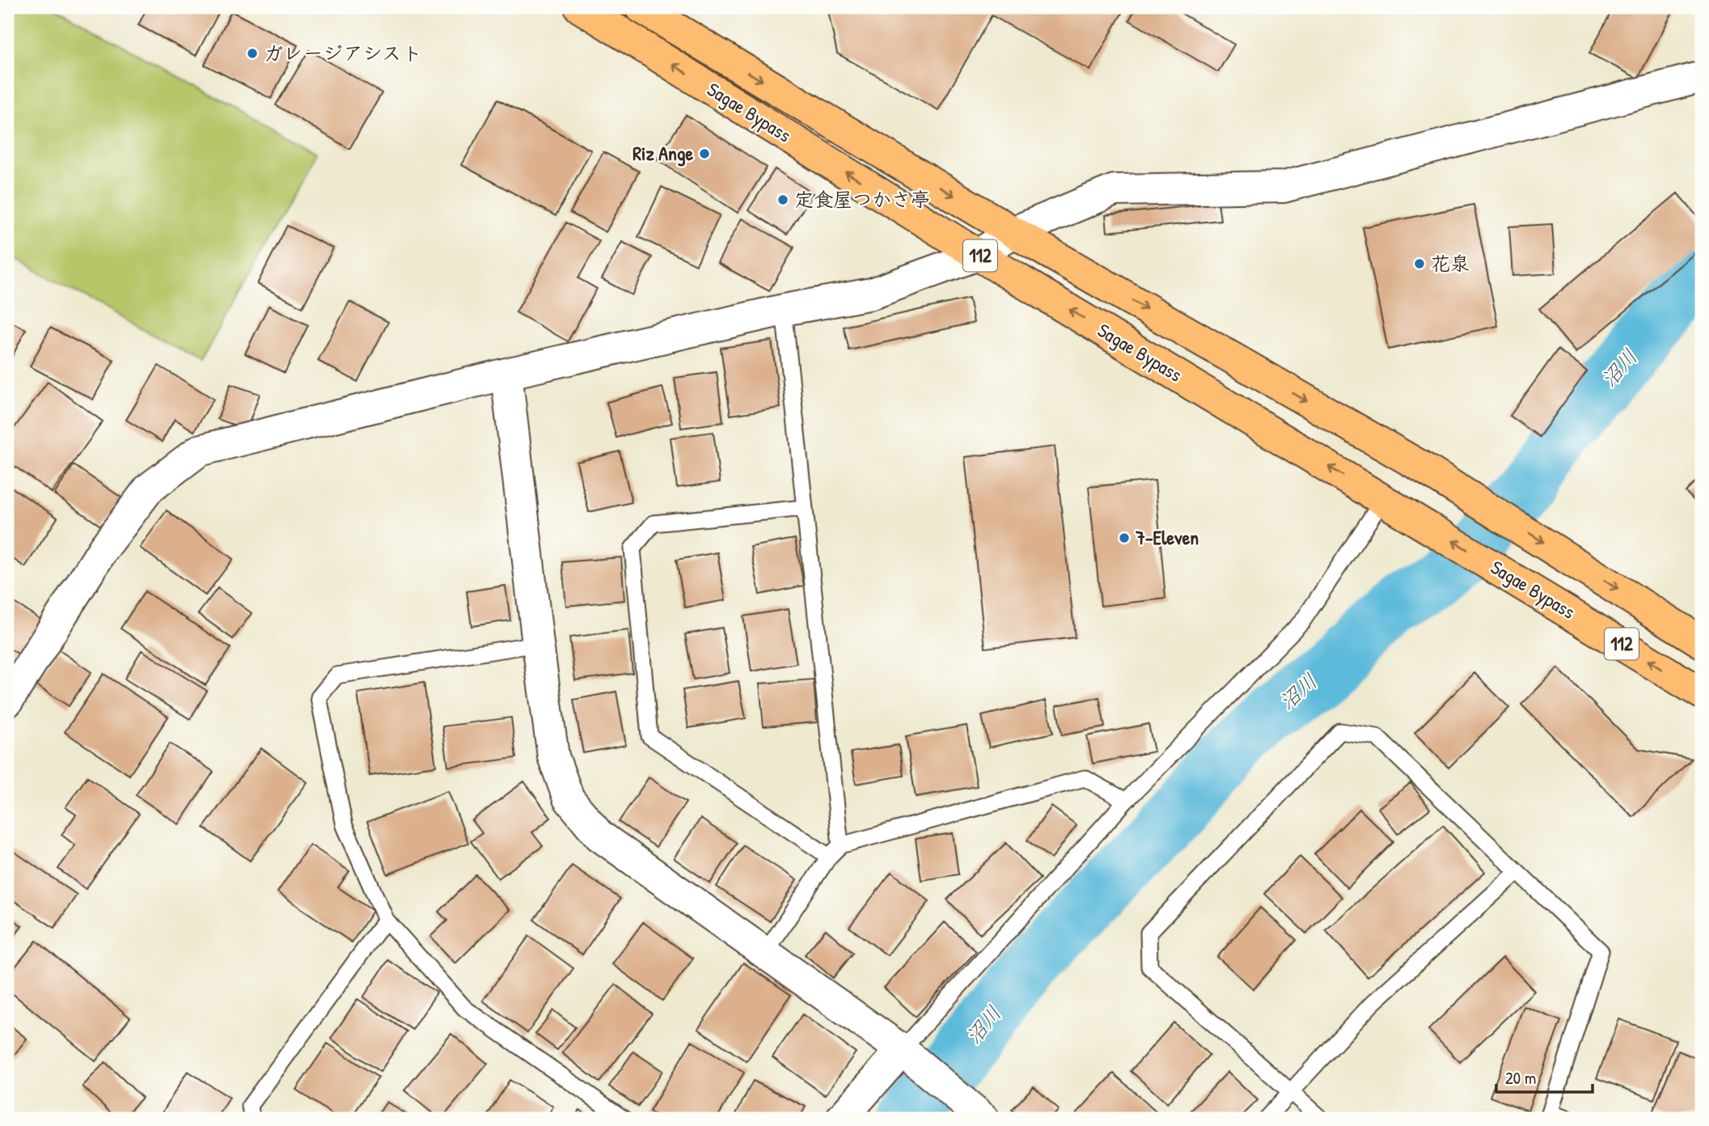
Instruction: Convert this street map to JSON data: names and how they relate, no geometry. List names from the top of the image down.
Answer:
{
  "streets": {
    "highway": ["Sagae Bypass", "112"]
  },
  "water": ["沼川"],
  "places": [
    "ガレージアシスト",
    "Riz Ange",
    "定食屋つかさ亭",
    "花泉",
    "7-Eleven"
  ],
  "scale_bar": "20 m"
}
